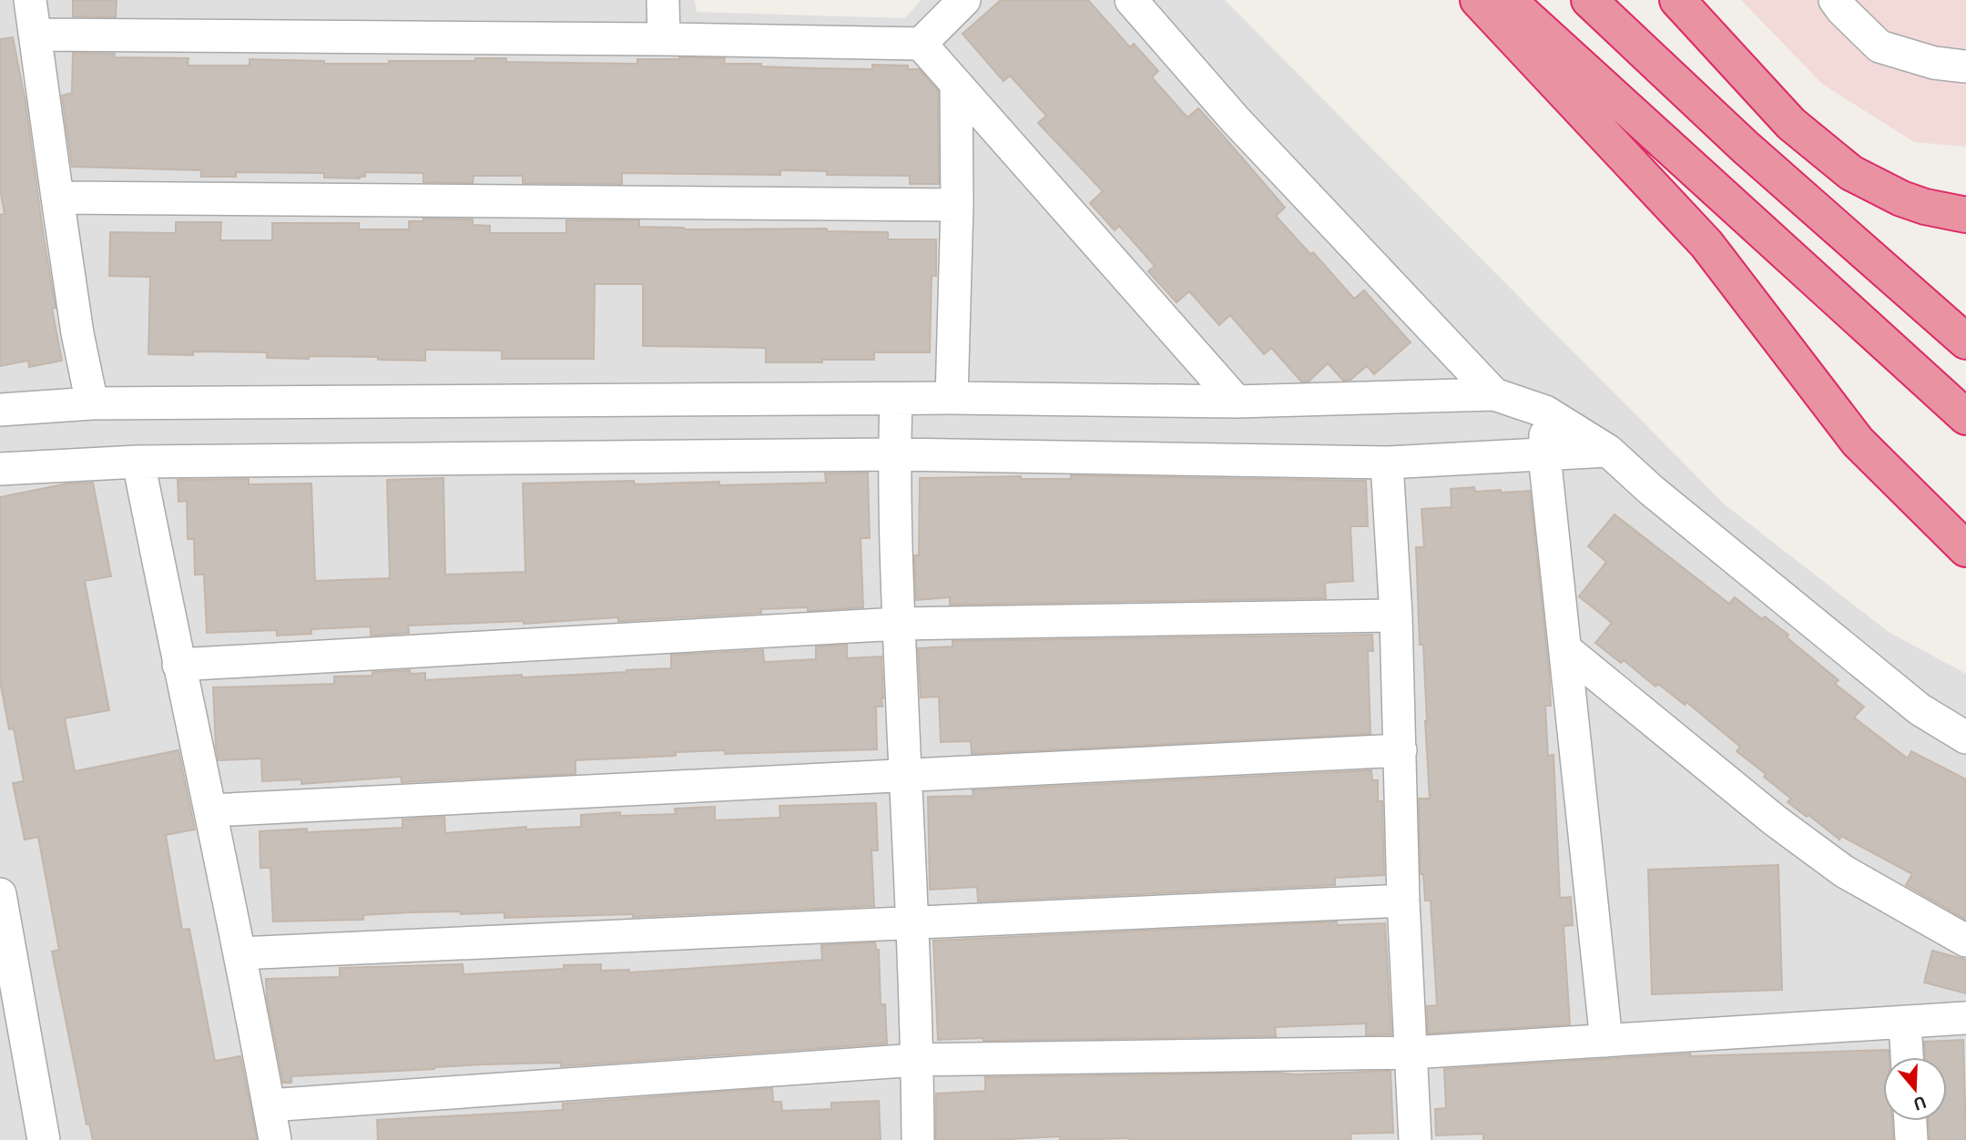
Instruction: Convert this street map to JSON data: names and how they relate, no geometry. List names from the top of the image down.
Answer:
{
  "north": "bottom"
}
